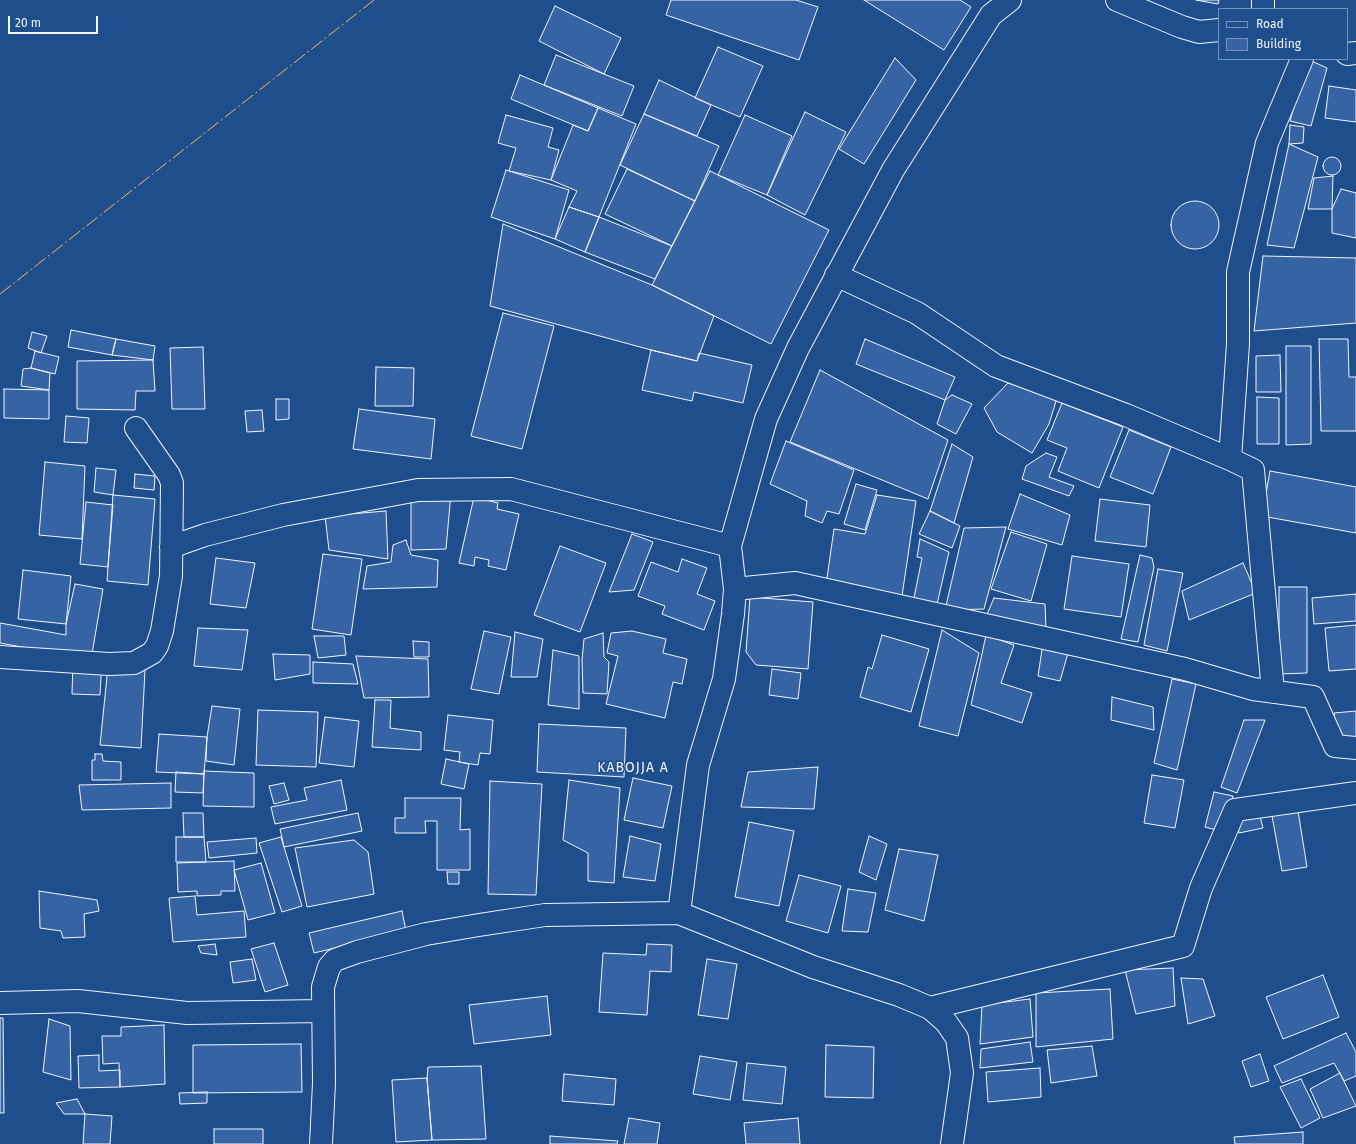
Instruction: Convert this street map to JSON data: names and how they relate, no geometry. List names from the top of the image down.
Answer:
{
  "districts": ["KABOJJA A"],
  "legend": ["Road", "Building"],
  "scale_bar": "20 m"
}
